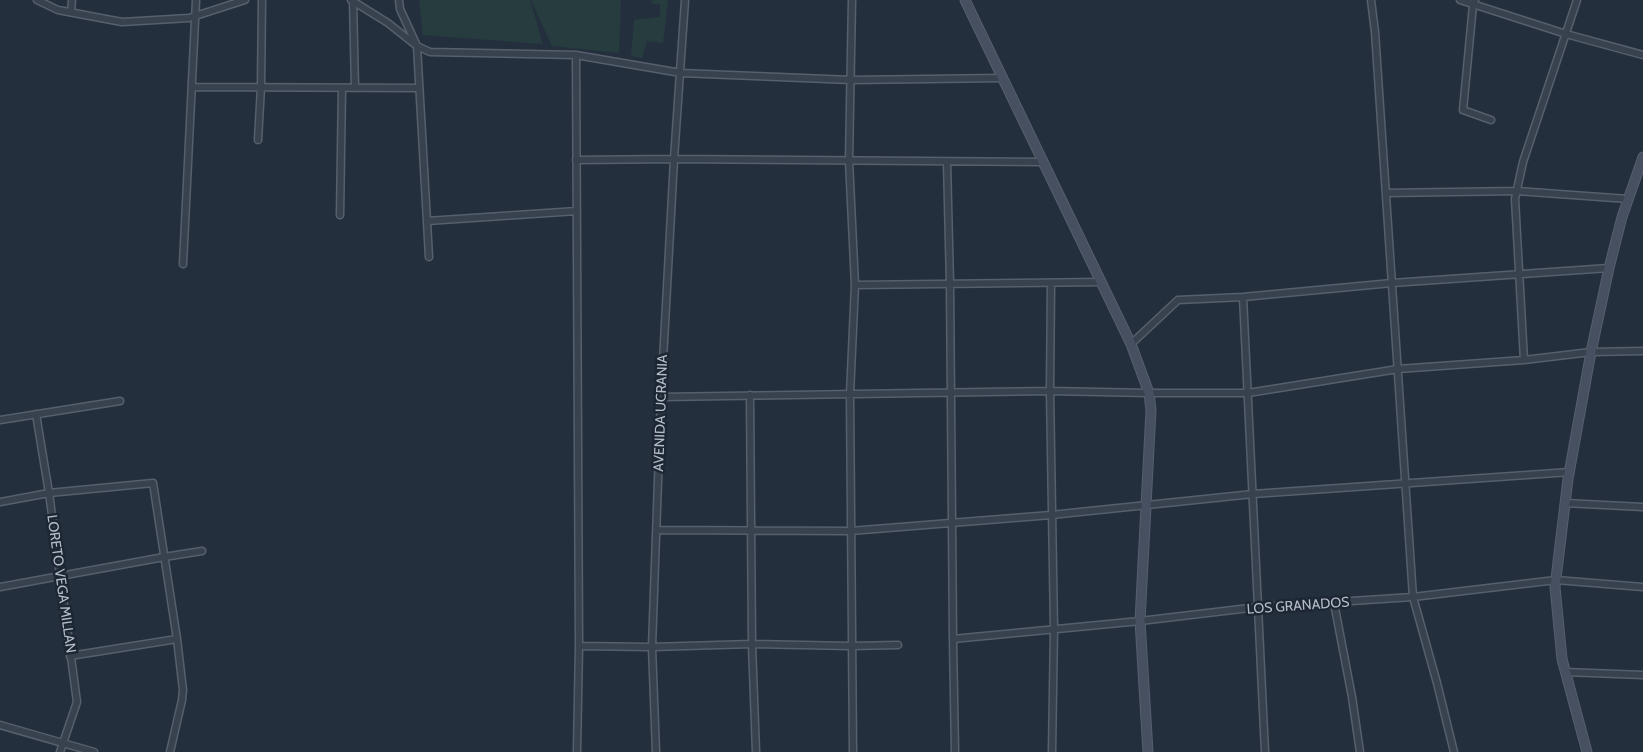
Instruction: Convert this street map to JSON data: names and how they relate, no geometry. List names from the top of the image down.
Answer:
{
  "streets": {
    "street": ["AVENIDA UCRANIA", "LORETO VEGA MILLAN", "LOS GRANADOS"]
  }
}
